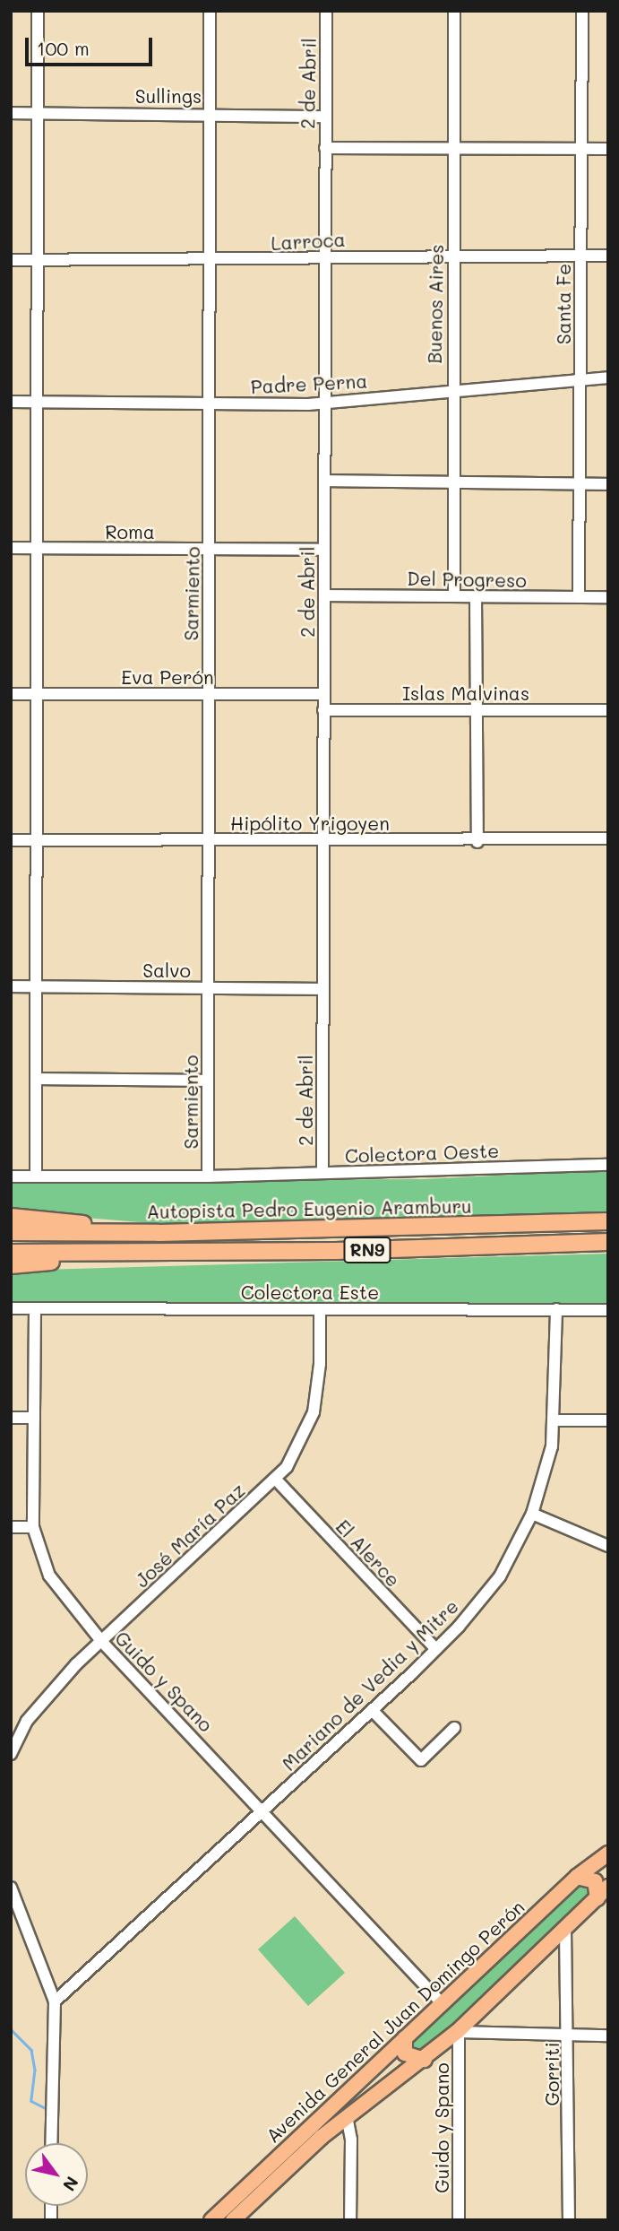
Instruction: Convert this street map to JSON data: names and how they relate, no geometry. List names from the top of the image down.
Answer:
{
  "streets": {
    "highway": ["Autopista Pedro Eugenio Aramburu", "RN9"],
    "main road": ["Avenida General Juan Domingo Perón"],
    "street": [
      "2 de Abril",
      "Sullings",
      "Larroca",
      "Buenos Aires",
      "Santa Fe",
      "Padre Perna",
      "Roma",
      "Del Progreso",
      "Sarmiento",
      "Eva Perón",
      "Islas Malvinas",
      "Hipólito Yrigoyen",
      "Salvo",
      "Colectora Oeste",
      "Colectora Este",
      "José María Paz",
      "El Alerce",
      "Guido y Spano",
      "Mariano de Vedia y Mitre",
      "Gorriti"
    ]
  },
  "crossings": [
    ["2 de Abril", "Sullings"],
    ["2 de Abril", "Larroca"],
    ["2 de Abril", "Padre Perna"],
    ["2 de Abril", "Roma"],
    ["2 de Abril", "Del Progreso"],
    ["2 de Abril", "Eva Perón"],
    ["2 de Abril", "Islas Malvinas"],
    ["2 de Abril", "Hipólito Yrigoyen"],
    ["2 de Abril", "Salvo"],
    ["2 de Abril", "Colectora Oeste"],
    ["Sullings", "Sarmiento"],
    ["Larroca", "Buenos Aires"],
    ["Larroca", "Santa Fe"],
    ["Larroca", "Sarmiento"],
    ["Buenos Aires", "Padre Perna"],
    ["Buenos Aires", "Del Progreso"],
    ["Santa Fe", "Padre Perna"],
    ["Santa Fe", "Del Progreso"],
    ["Padre Perna", "Sarmiento"],
    ["Roma", "Sarmiento"],
    ["Sarmiento", "Eva Perón"],
    ["Sarmiento", "Hipólito Yrigoyen"],
    ["Sarmiento", "Salvo"],
    ["Sarmiento", "Colectora Oeste"],
    ["Colectora Este", "José María Paz"],
    ["Colectora Este", "Guido y Spano"],
    ["Colectora Este", "Mariano de Vedia y Mitre"],
    ["José María Paz", "El Alerce"],
    ["José María Paz", "Guido y Spano"],
    ["El Alerce", "Mariano de Vedia y Mitre"],
    ["Guido y Spano", "Mariano de Vedia y Mitre"],
    ["Guido y Spano", "Avenida General Juan Domingo Perón"],
    ["Avenida General Juan Domingo Perón", "Gorriti"]
  ],
  "scale_bar": "100 m",
  "north": "bottom right"
}
